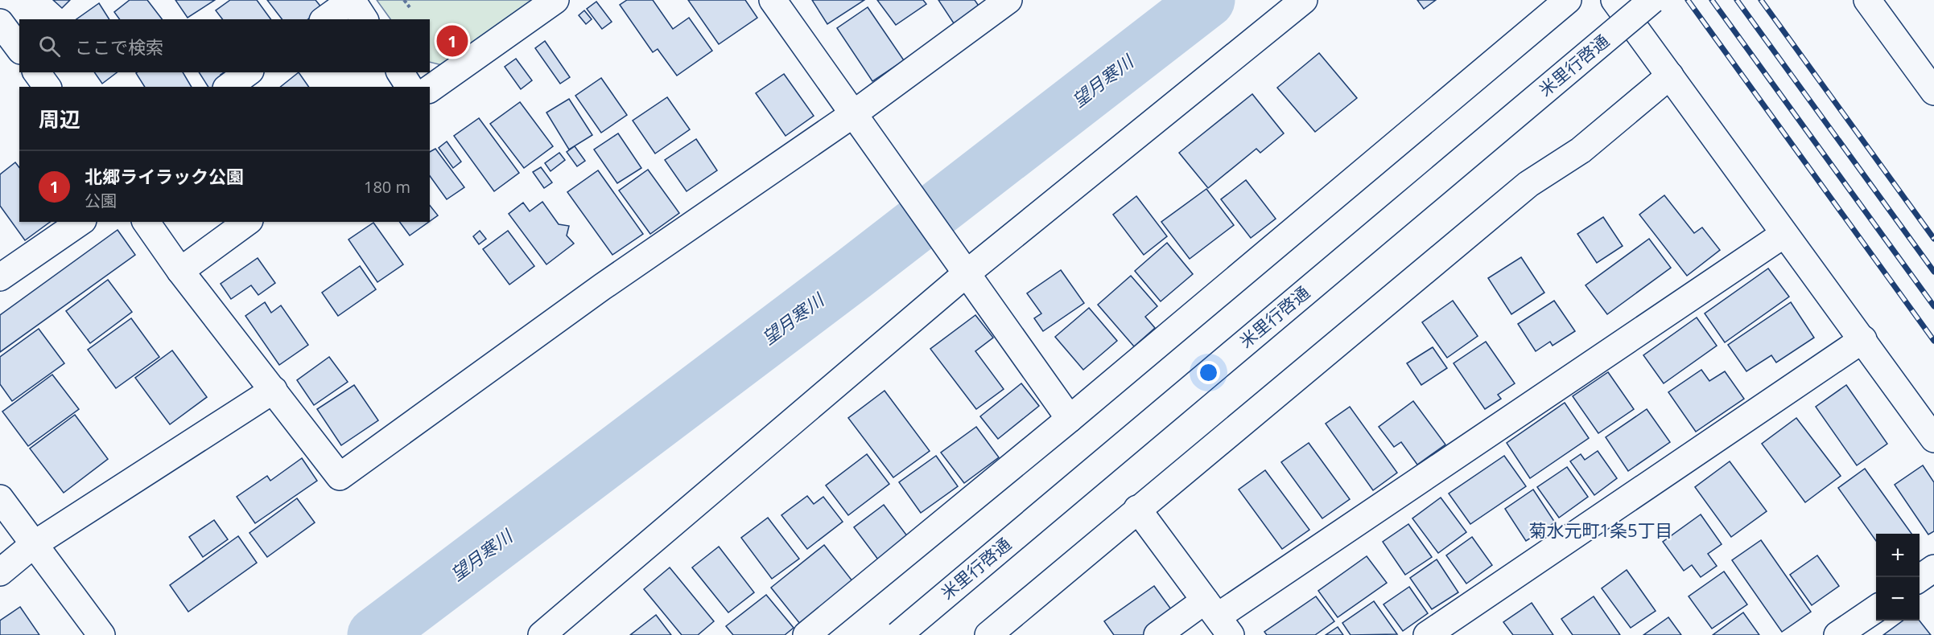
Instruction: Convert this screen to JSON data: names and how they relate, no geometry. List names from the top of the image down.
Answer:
{
  "streets": {
    "street": ["米里行啓通"]
  },
  "districts": ["菊水元町1条5丁目"],
  "water": ["望月寒川"],
  "page": {
    "search": "ここで検索",
    "pins": "1",
    "heading": "周辺",
    "list": [
      {
        "mark": "1",
        "name": "北郷ライラック公園",
        "note": "公園",
        "value": "180 m"
      }
    ],
    "map_buttons": ["+", "−"]
  }
}
